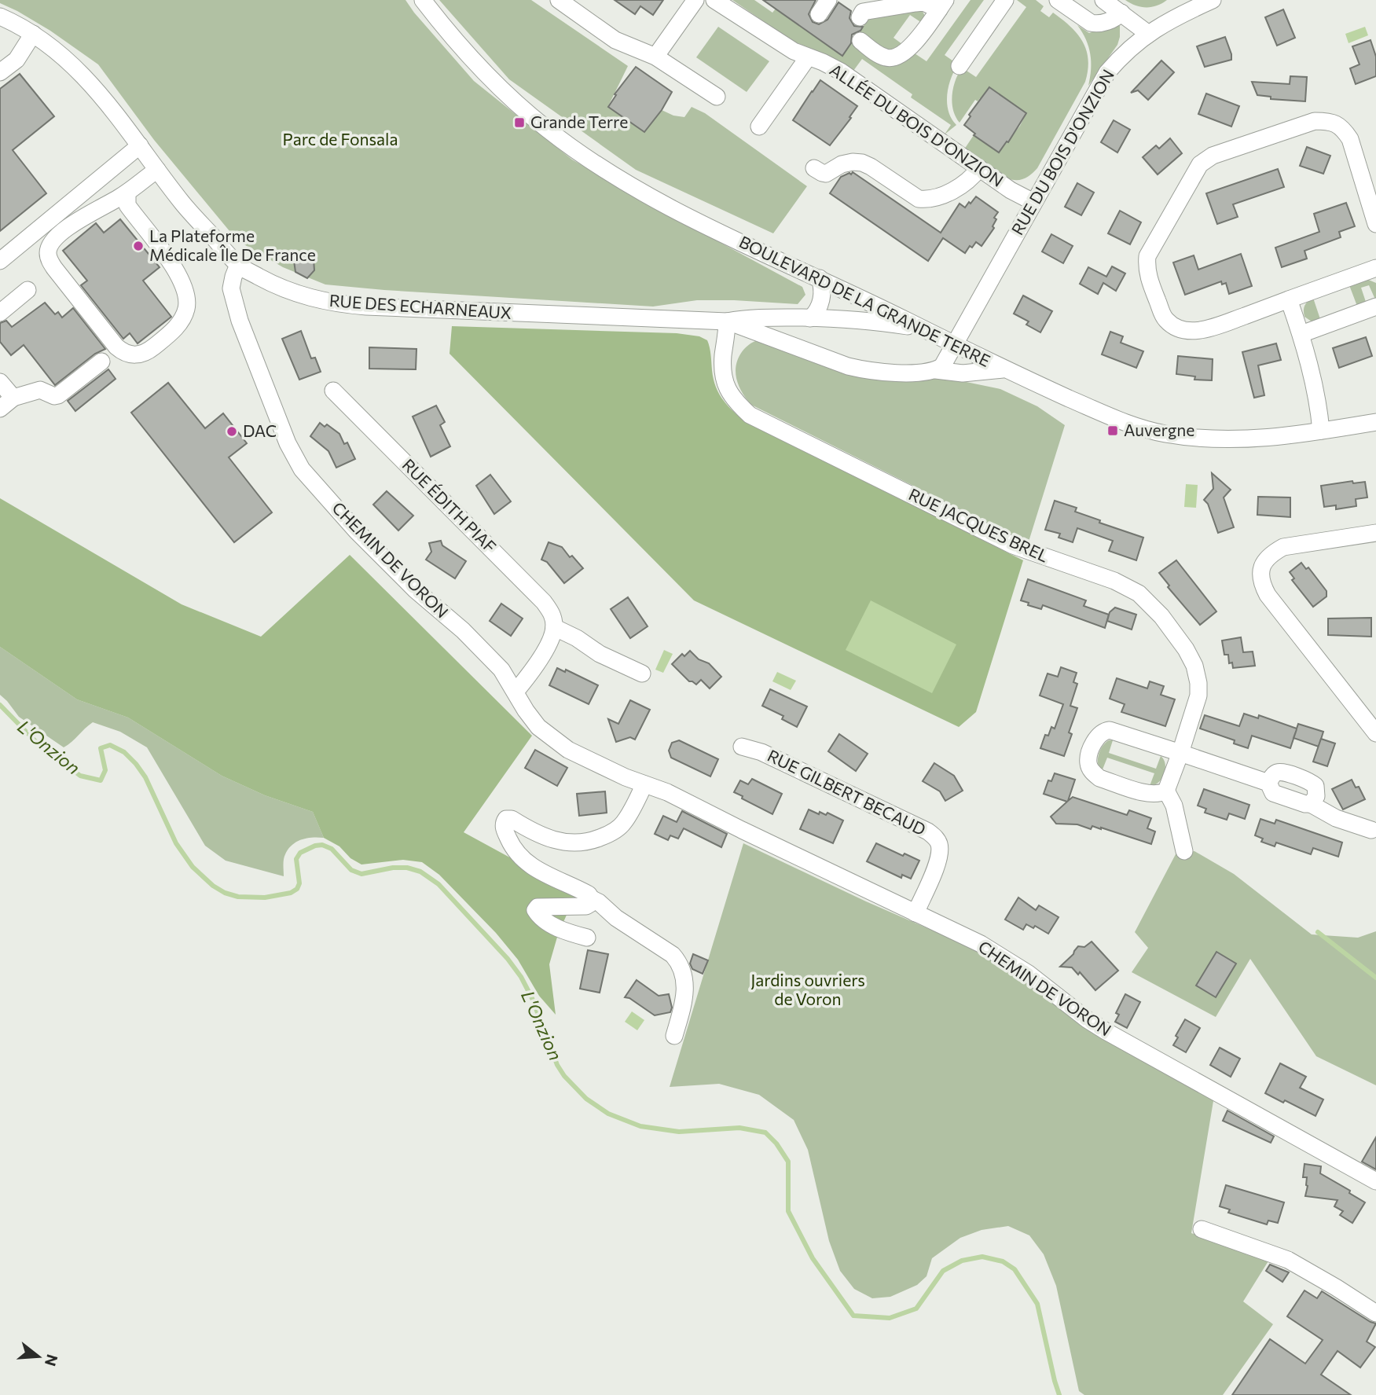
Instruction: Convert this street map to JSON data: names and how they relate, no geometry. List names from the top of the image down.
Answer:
{
  "streets": {
    "street": [
      "ALLÉE DU BOIS D'ONZION",
      "RUE DU BOIS D'ONZION",
      "BOULEVARD DE LA GRANDE TERRE",
      "RUE DES ECHARNEAUX",
      "RUE ÉDITH PIAF",
      "RUE JACQUES BREL",
      "CHEMIN DE VORON",
      "RUE GILBERT BECAUD"
    ]
  },
  "crossings": [
    ["ALLÉE DU BOIS D'ONZION", "RUE DU BOIS D'ONZION"],
    ["RUE DU BOIS D'ONZION", "BOULEVARD DE LA GRANDE TERRE"],
    ["BOULEVARD DE LA GRANDE TERRE", "RUE DES ECHARNEAUX"],
    ["RUE DES ECHARNEAUX", "RUE JACQUES BREL"],
    ["RUE DES ECHARNEAUX", "CHEMIN DE VORON"],
    ["CHEMIN DE VORON", "RUE GILBERT BECAUD"]
  ],
  "water": ["L'Onzion"],
  "parks": ["Parc de Fonsala", "Jardins ouvriers de Voron"],
  "places": {
    "transit": ["Grande Terre", "Auvergne"],
    "other": ["La Plateforme Médicale Île De France", "DAC"]
  },
  "north": "right"
}
